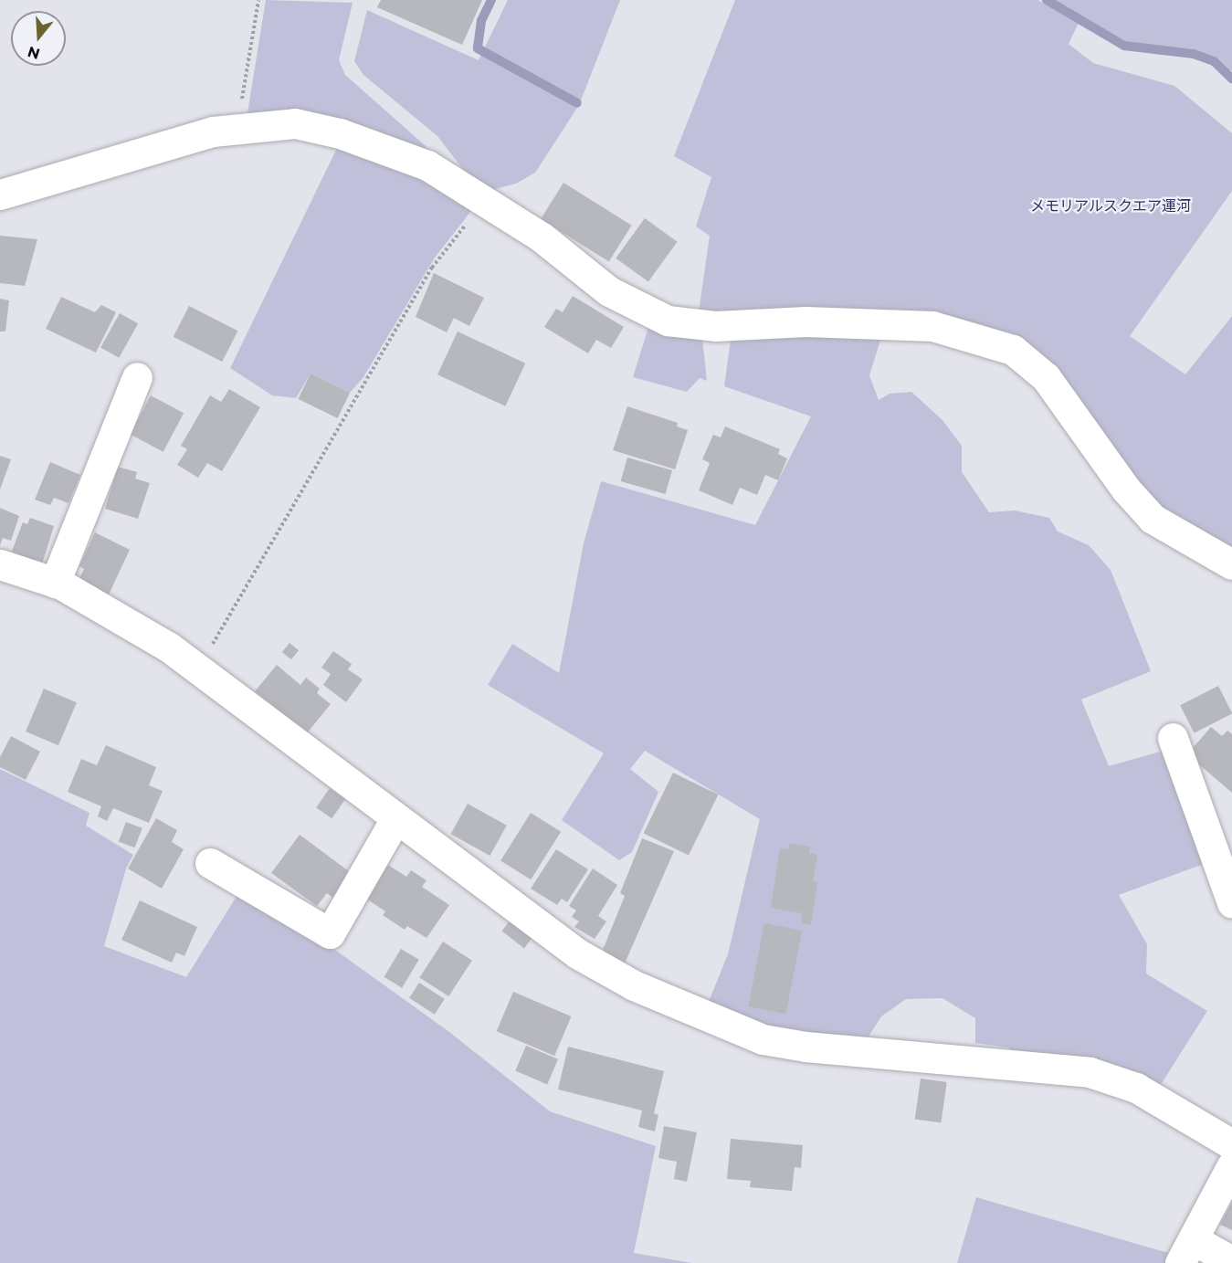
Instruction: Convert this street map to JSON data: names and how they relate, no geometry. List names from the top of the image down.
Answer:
{
  "parks": ["メモリアルスクエア運河"],
  "north": "bottom"
}
